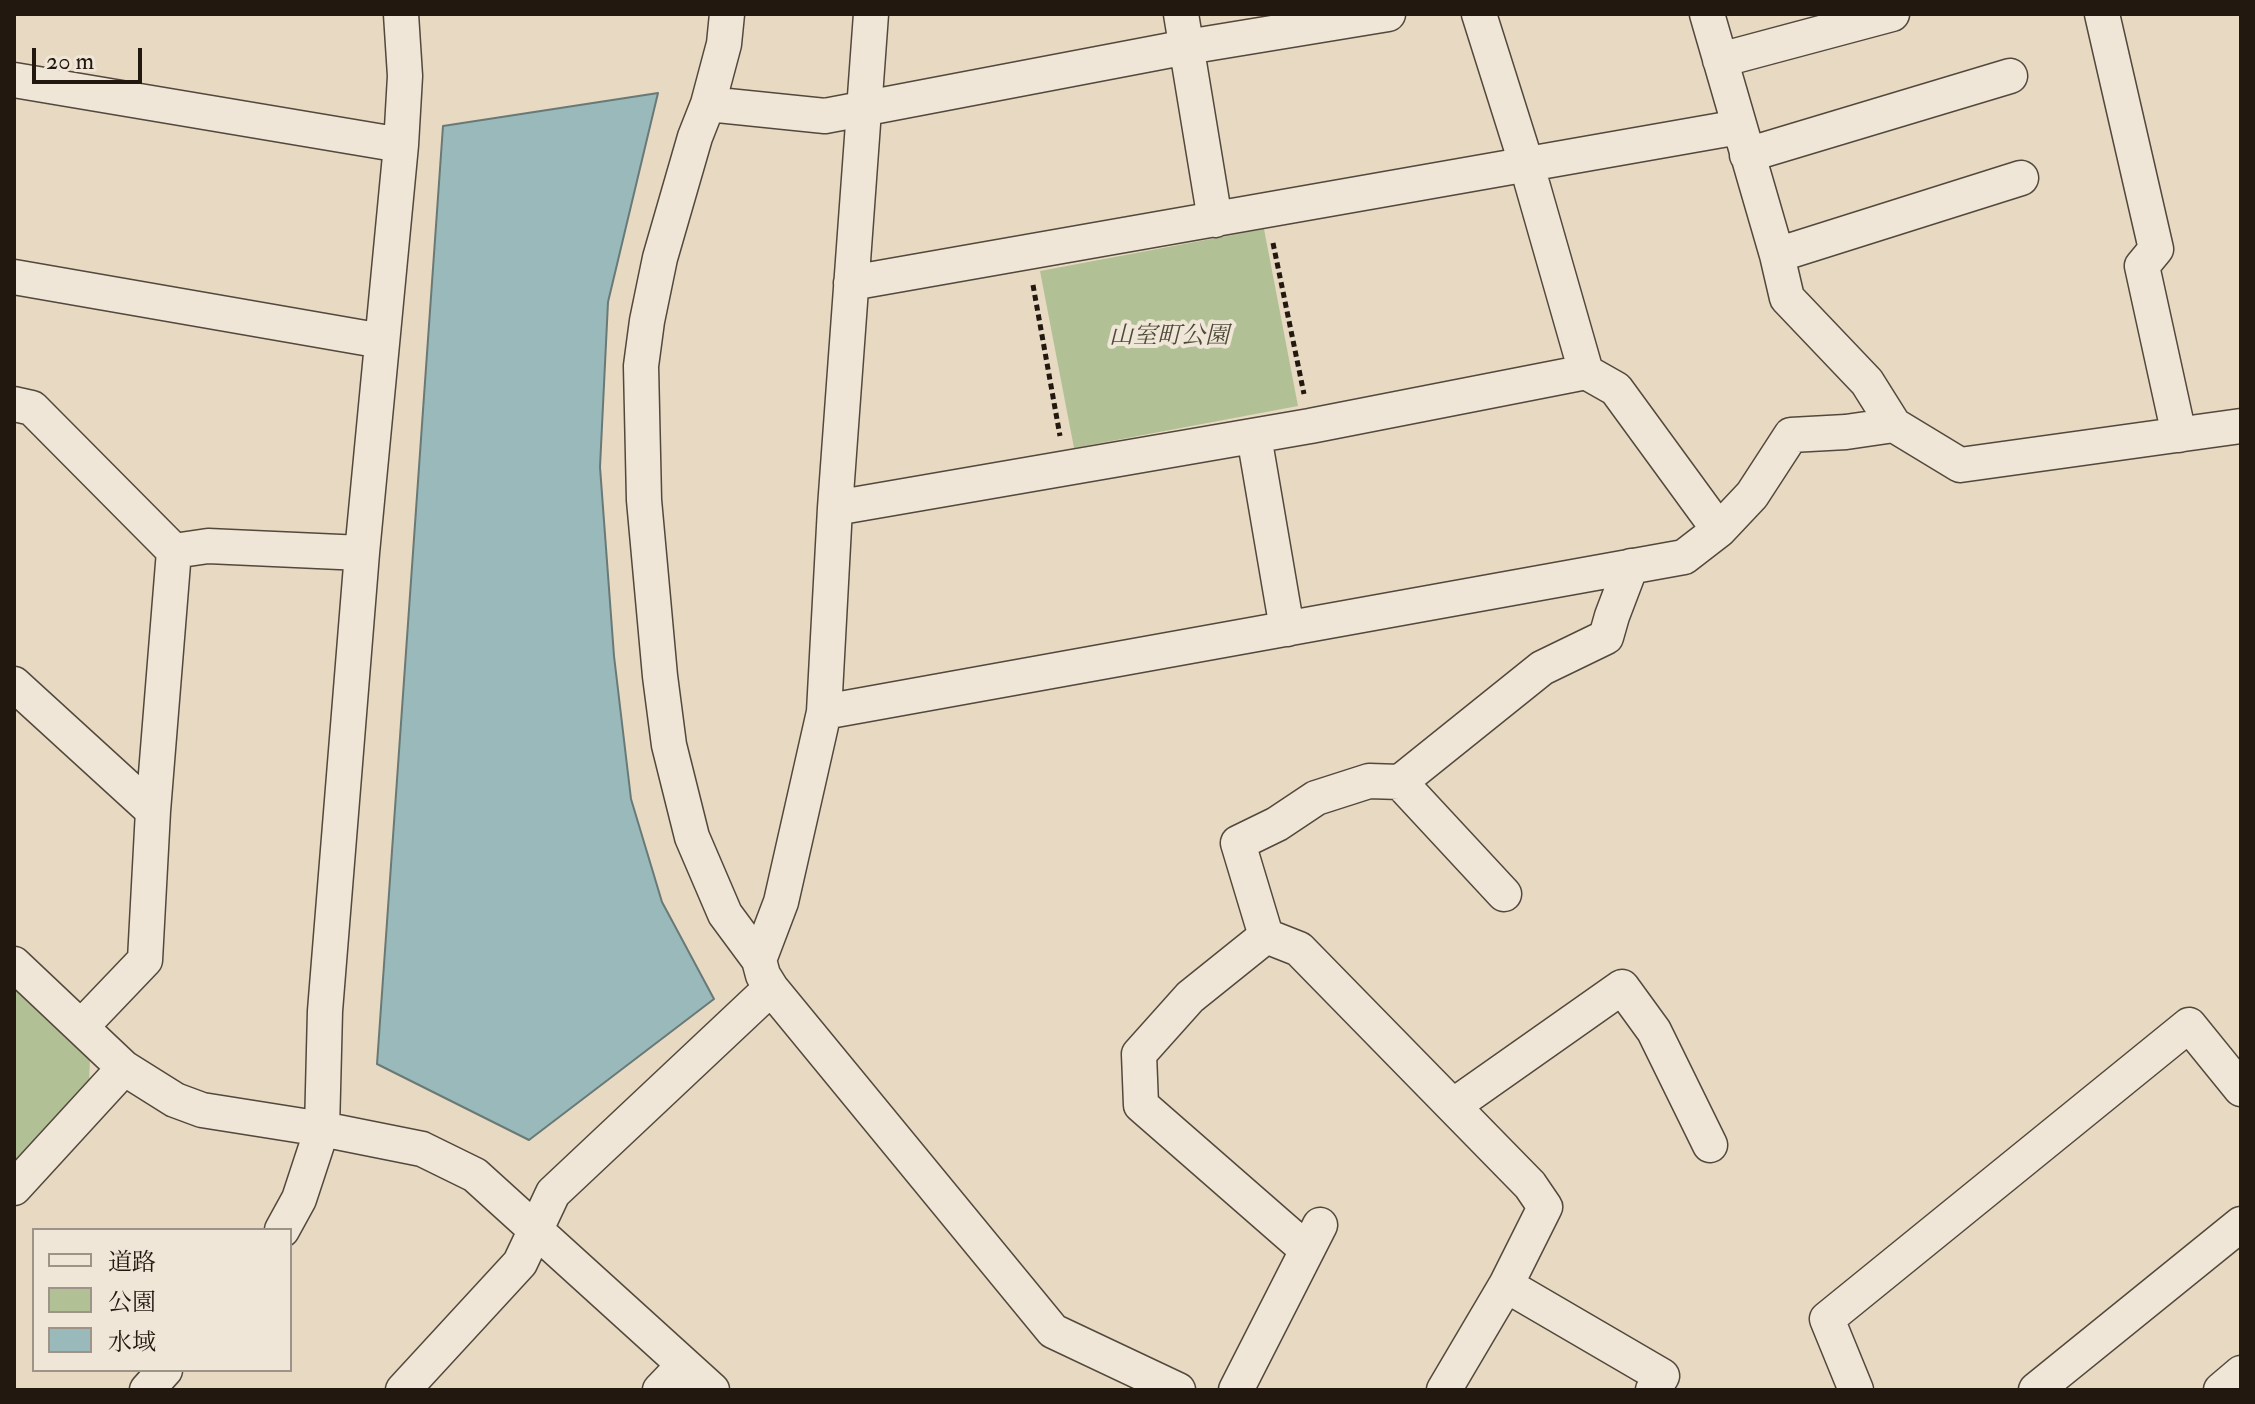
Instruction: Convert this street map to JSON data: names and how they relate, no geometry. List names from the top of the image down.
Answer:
{
  "parks": ["山室町公園"],
  "legend": ["道路", "公園", "水域"],
  "scale_bar": "20 m"
}
